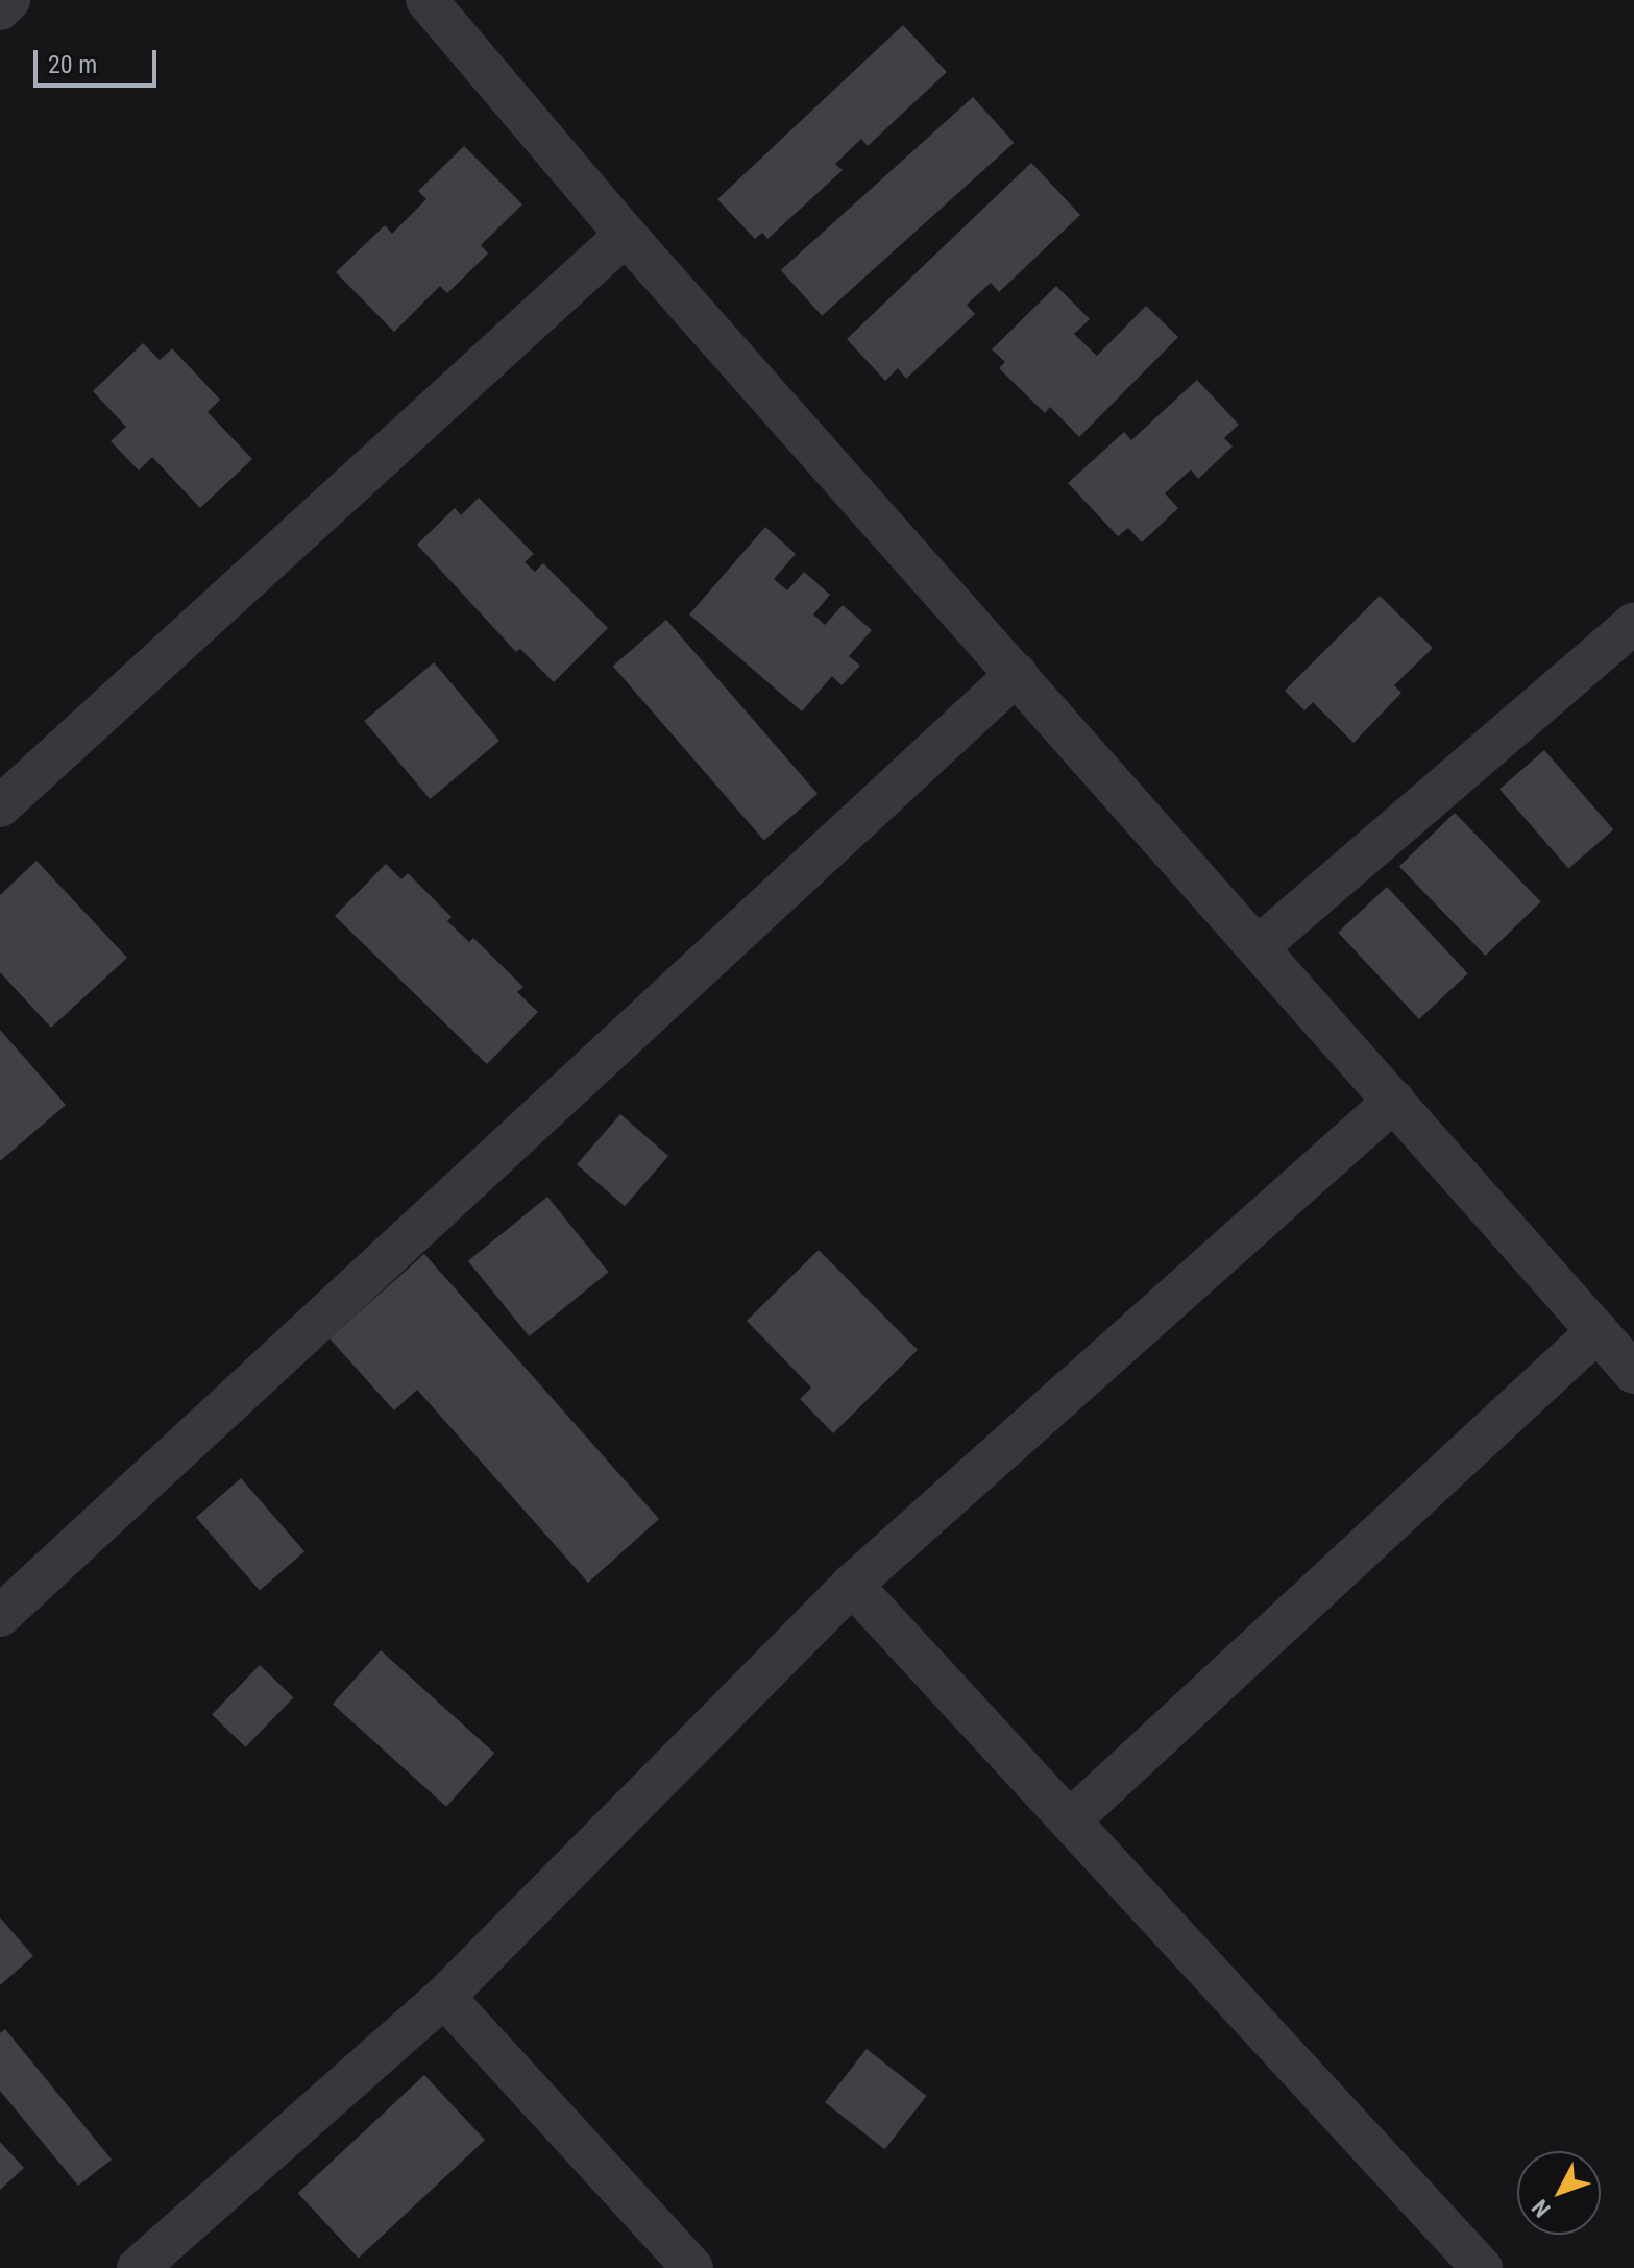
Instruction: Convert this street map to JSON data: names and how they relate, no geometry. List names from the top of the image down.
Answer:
{
  "scale_bar": "20 m",
  "north": "bottom left"
}
